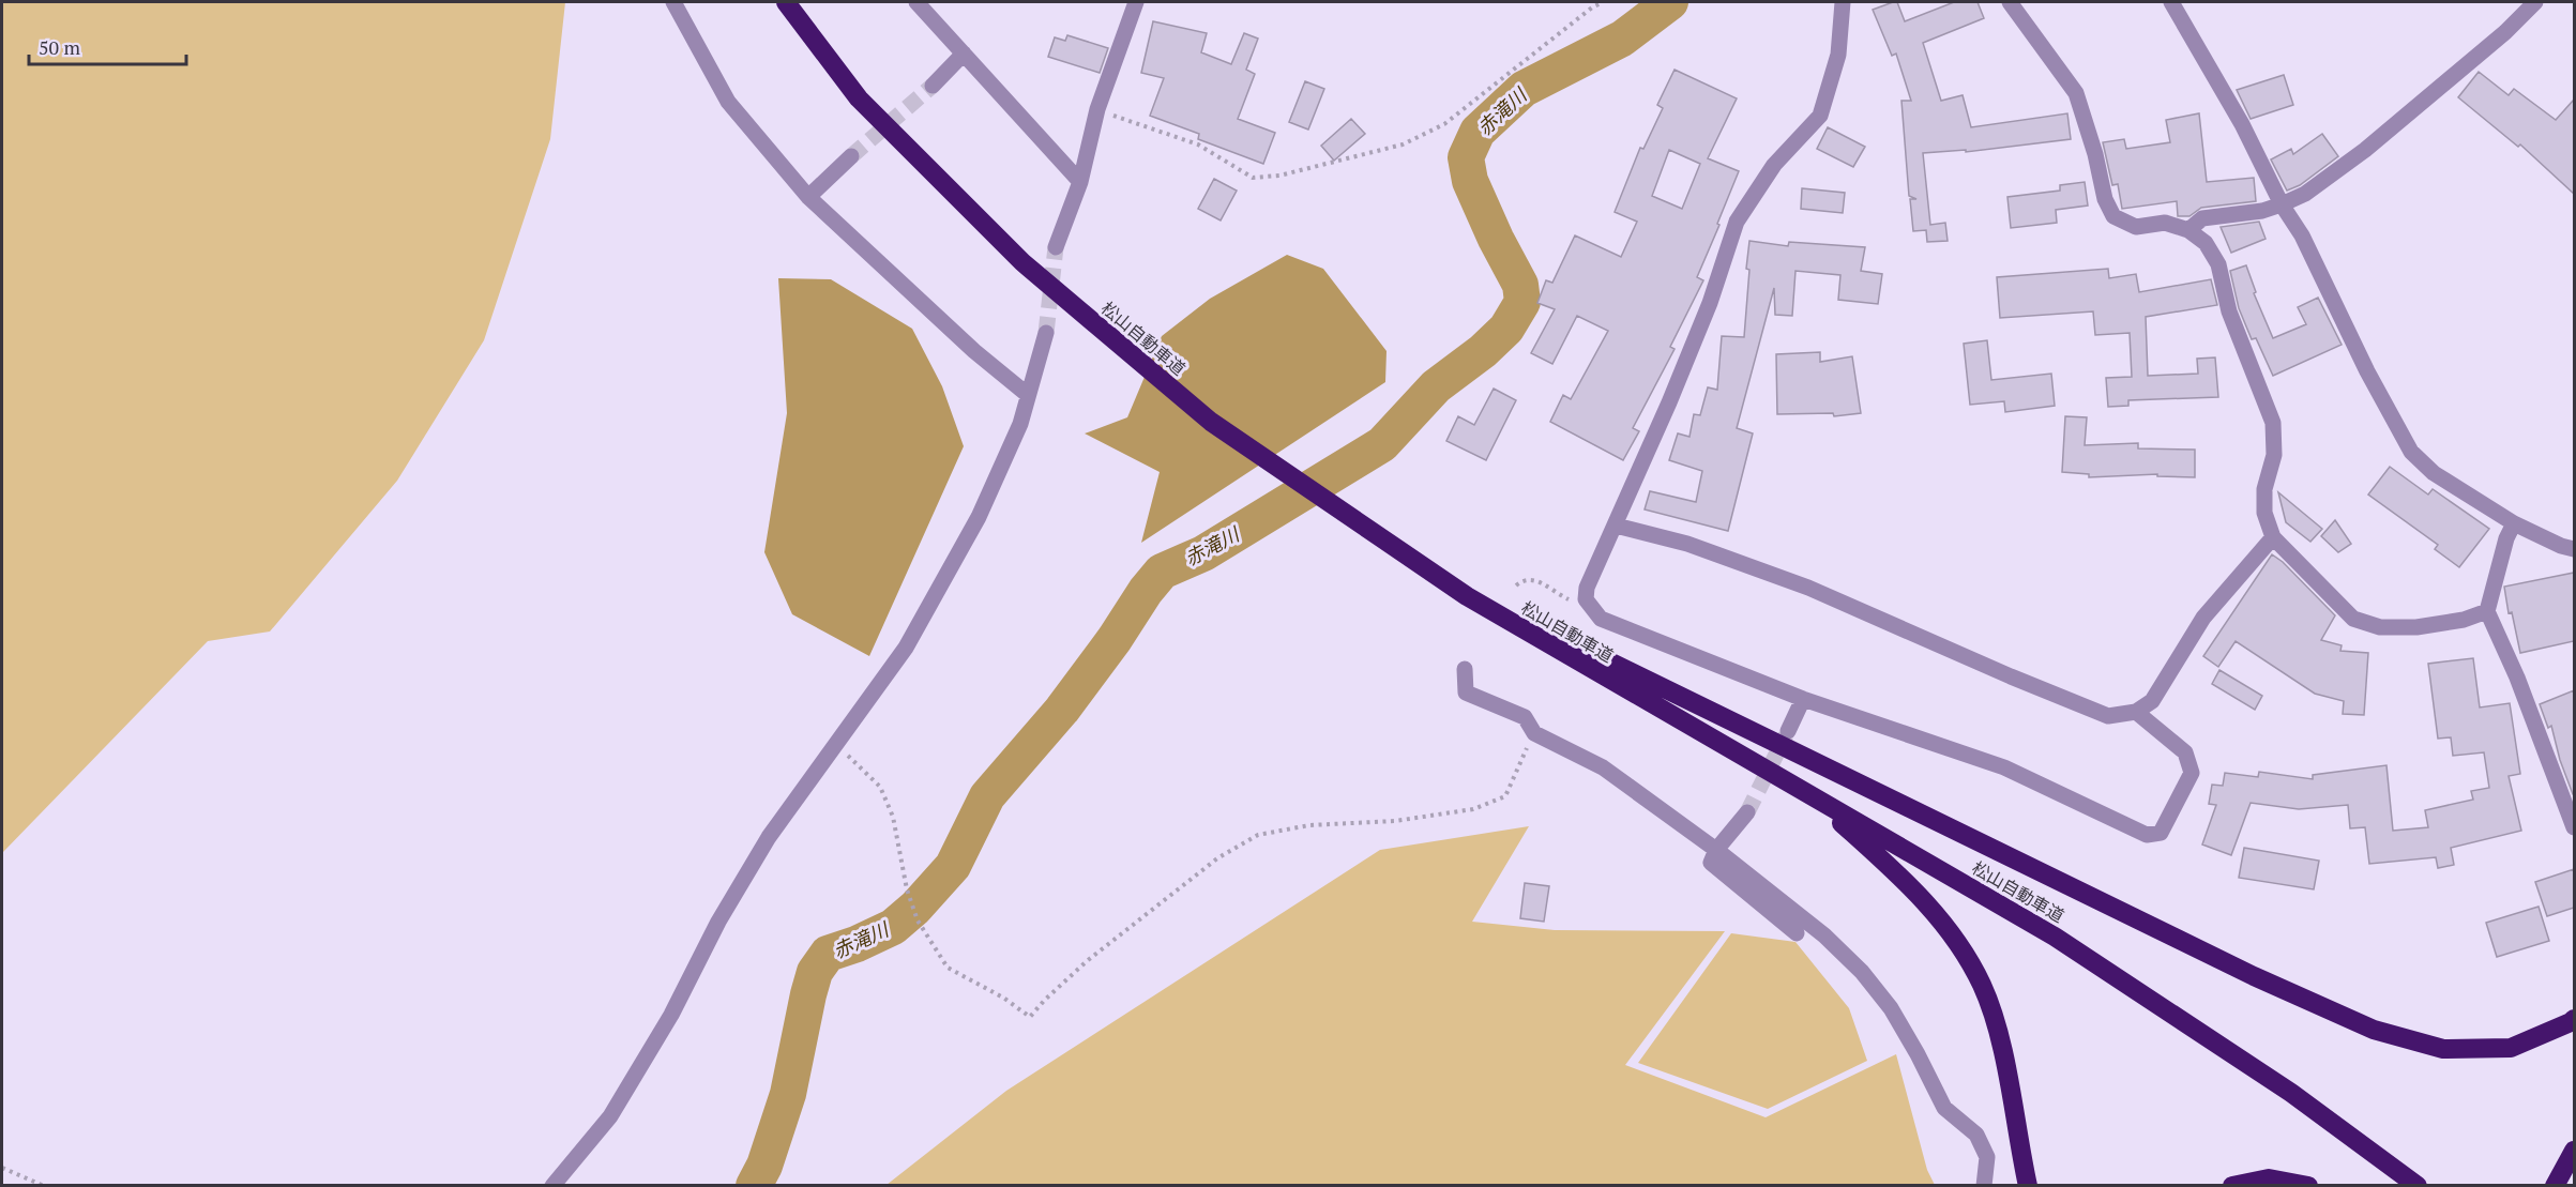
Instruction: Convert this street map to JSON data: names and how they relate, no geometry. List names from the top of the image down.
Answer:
{
  "streets": {
    "highway": ["松山自動車道"]
  },
  "water": ["赤滝川"],
  "scale_bar": "50 m"
}
